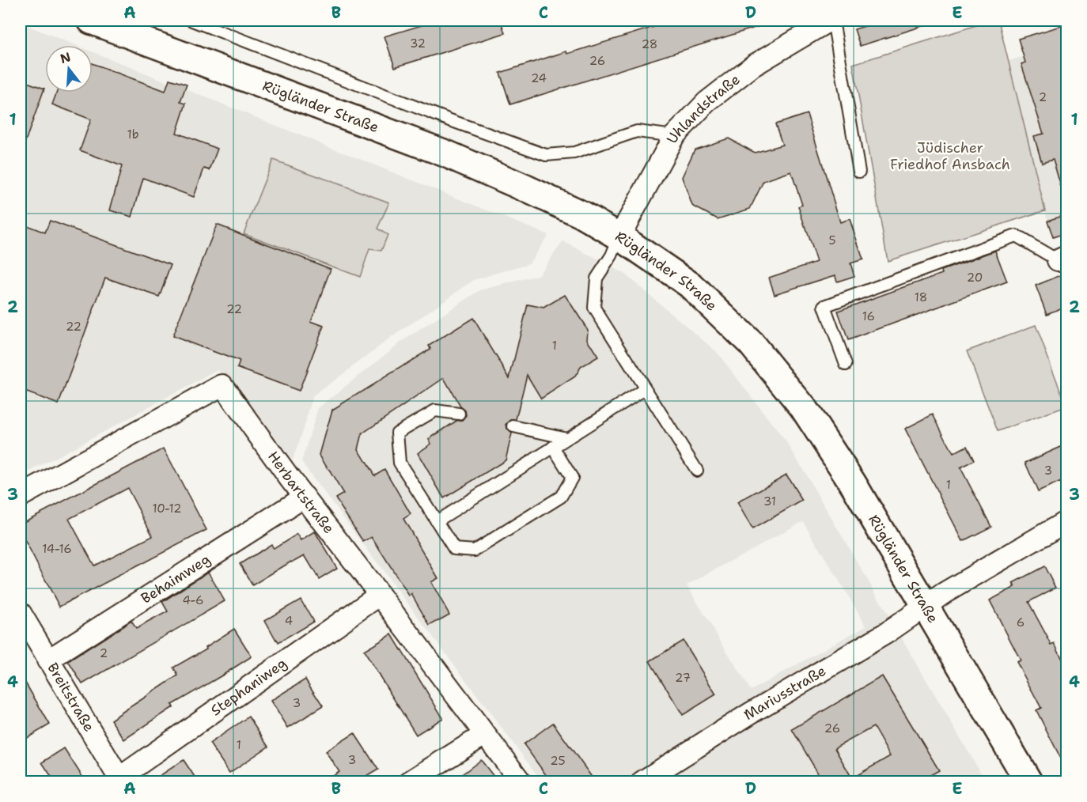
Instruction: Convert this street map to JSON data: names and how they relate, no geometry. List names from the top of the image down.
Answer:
{
  "streets": {
    "main road": ["Rügländer Straße"],
    "street": [
      "Uhlandstraße",
      "Herbartstraße",
      "Behaimweg",
      "Stephaniweg",
      "Mariusstraße",
      "Breitstraße"
    ]
  },
  "crossings": [
    ["Rügländer Straße", "Uhlandstraße"],
    ["Rügländer Straße", "Mariusstraße"],
    ["Herbartstraße", "Behaimweg"],
    ["Herbartstraße", "Stephaniweg"],
    ["Behaimweg", "Breitstraße"],
    ["Stephaniweg", "Breitstraße"]
  ],
  "parks": ["Jüdischer Friedhof Ansbach"],
  "house_numbers": [
    "32",
    "28",
    "26",
    "24",
    "2",
    "1b",
    "5",
    "20",
    "18",
    "22",
    "16",
    "22",
    "1",
    "3",
    "1",
    "31",
    "10-12",
    "14-16",
    "4-6",
    "4",
    "6",
    "2",
    "27",
    "3",
    "26",
    "1",
    "3",
    "25"
  ],
  "north": "top",
  "grid": {
    "columns": [
      "A",
      "B",
      "C",
      "D",
      "E"
    ],
    "rows": [
      "1",
      "2",
      "3",
      "4"
    ]
  }
}
